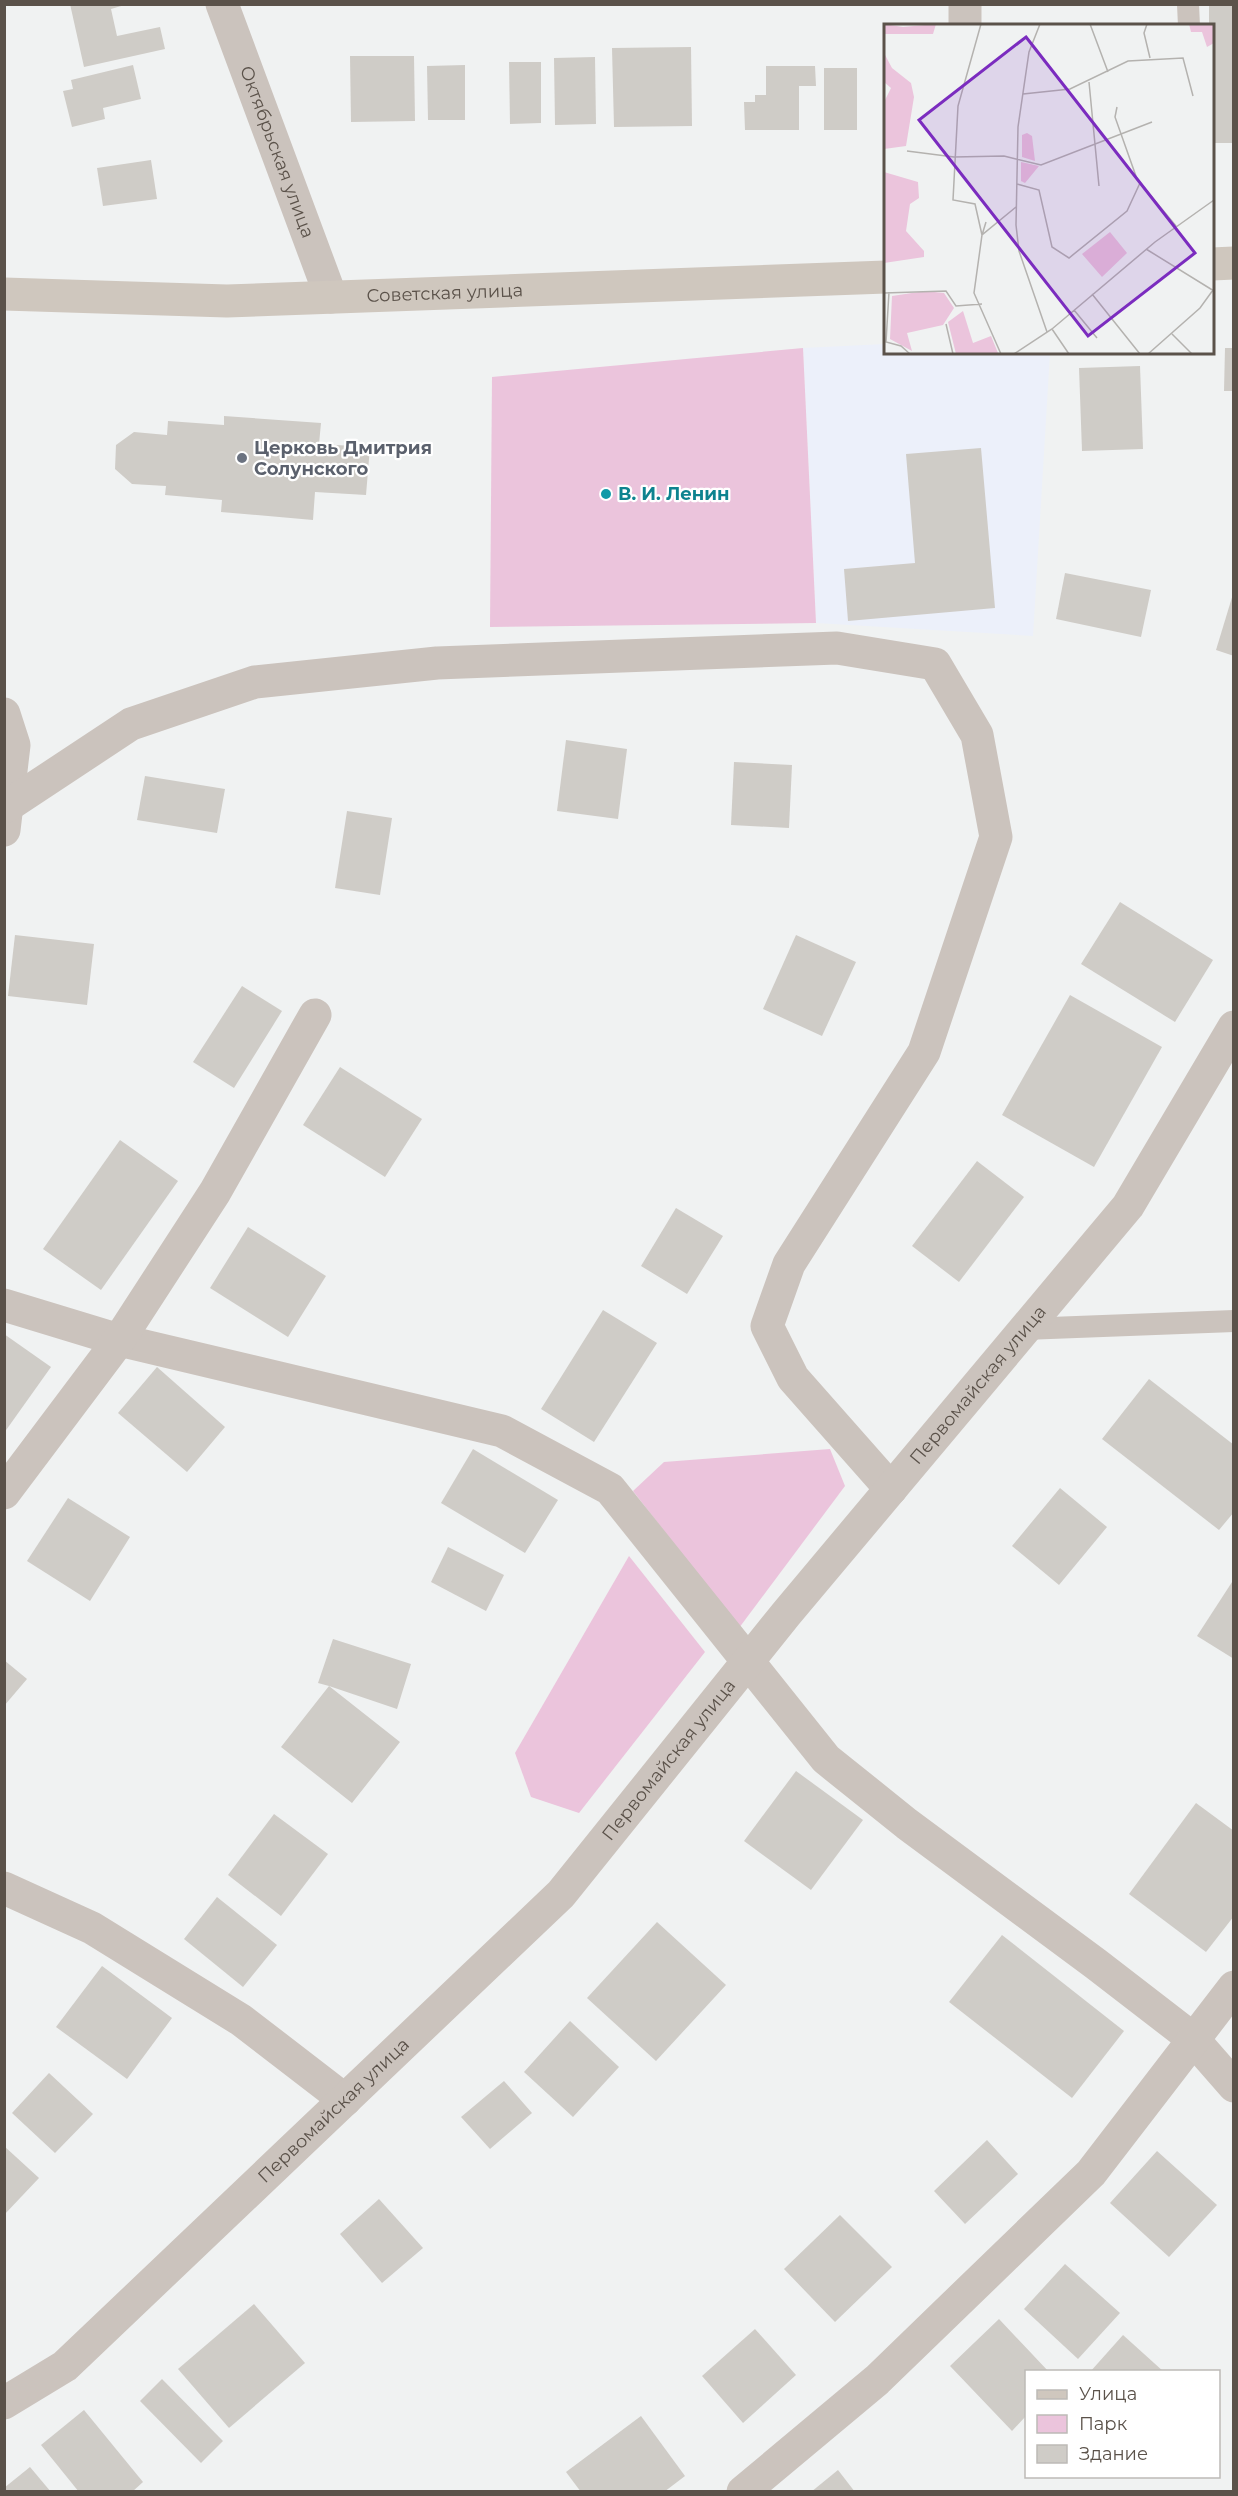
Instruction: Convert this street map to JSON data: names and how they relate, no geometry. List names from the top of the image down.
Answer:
{
  "streets": {
    "main road": ["Советская улица"],
    "street": ["Октябрьская улица", "Первомайская улица"]
  },
  "crossings": [
    ["Октябрьская улица", "Советская улица"]
  ],
  "places": ["Церковь Дмитрия Солунского", "В. И. Ленин"],
  "legend": ["Улица", "Парк", "Здание"]
}
